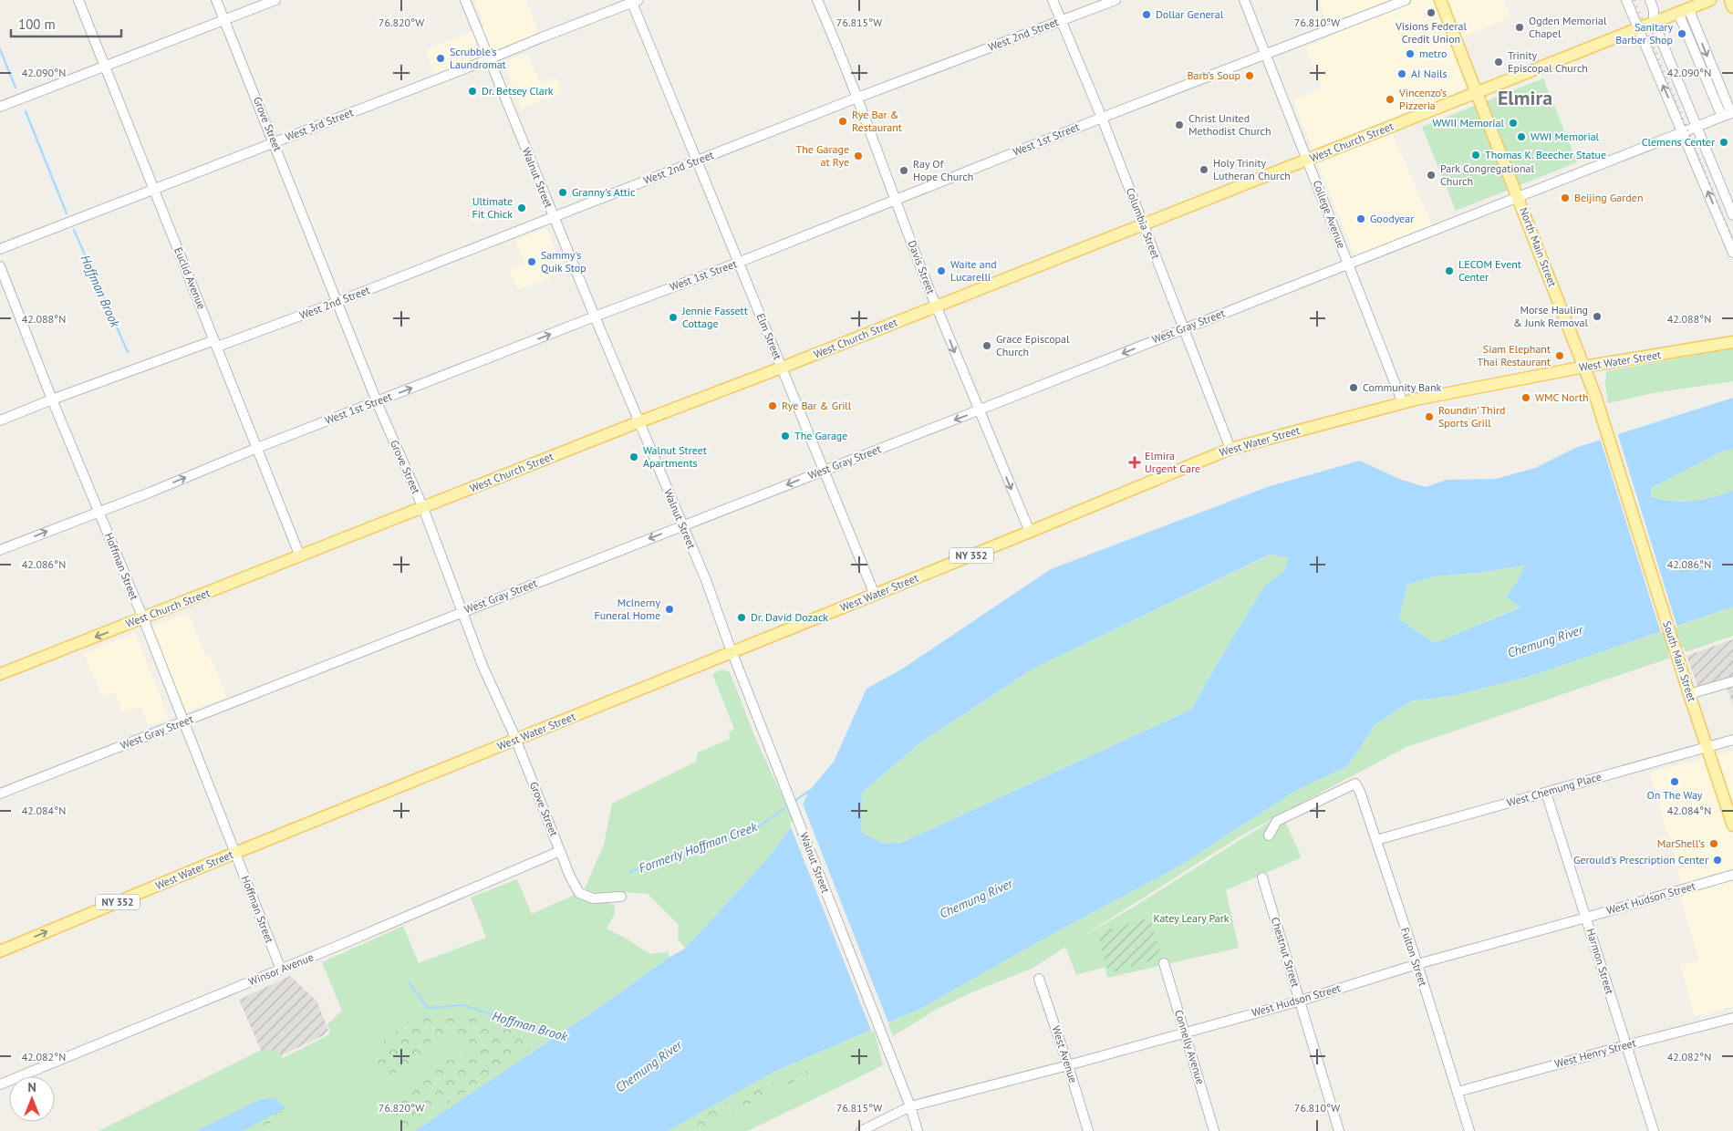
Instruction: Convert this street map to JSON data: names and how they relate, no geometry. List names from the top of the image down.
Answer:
{
  "streets": {
    "main road": [
      "West Church Street",
      "North Main Street",
      "West Water Street",
      "NY 352",
      "South Main Street"
    ],
    "street": [
      "West 2nd Street",
      "Grove Street",
      "West 3rd Street",
      "West 1st Street",
      "Walnut Street",
      "College Avenue",
      "Columbia Street",
      "Davis Street",
      "Euclid Avenue",
      "West Gray Street",
      "Elm Street",
      "Hoffman Street",
      "West Chemung Place",
      "West Hudson Street",
      "Chestnut Street",
      "Fulton Street",
      "Harmon Street",
      "Winsor Avenue",
      "Connelly Avenue",
      "West Henry Street",
      "West Avenue"
    ]
  },
  "crossings": [
    ["West 2nd Street", "Grove Street"],
    ["West 2nd Street", "Walnut Street"],
    ["West 2nd Street", "Columbia Street"],
    ["West 2nd Street", "Davis Street"],
    ["West 2nd Street", "Euclid Avenue"],
    ["West 2nd Street", "Elm Street"],
    ["West 2nd Street", "Hoffman Street"],
    ["Grove Street", "West 3rd Street"],
    ["Grove Street", "West 1st Street"],
    ["Grove Street", "West Church Street"],
    ["Grove Street", "West Gray Street"],
    ["Grove Street", "West Water Street"],
    ["Grove Street", "Winsor Avenue"],
    ["West 3rd Street", "Walnut Street"],
    ["West 3rd Street", "Euclid Avenue"],
    ["West 3rd Street", "Elm Street"],
    ["West 1st Street", "Walnut Street"],
    ["West 1st Street", "College Avenue"],
    ["West 1st Street", "Columbia Street"],
    ["West 1st Street", "Davis Street"],
    ["West 1st Street", "Euclid Avenue"],
    ["West 1st Street", "Elm Street"],
    ["West 1st Street", "Hoffman Street"],
    ["West Church Street", "Walnut Street"],
    ["West Church Street", "College Avenue"],
    ["West Church Street", "Columbia Street"],
    ["West Church Street", "North Main Street"],
    ["West Church Street", "Davis Street"],
    ["West Church Street", "Euclid Avenue"],
    ["West Church Street", "Elm Street"],
    ["West Church Street", "Hoffman Street"],
    ["Walnut Street", "West Gray Street"],
    ["Walnut Street", "West Water Street"],
    ["Walnut Street", "West Hudson Street"],
    ["College Avenue", "West Gray Street"],
    ["College Avenue", "West Water Street"],
    ["Columbia Street", "West Gray Street"],
    ["Columbia Street", "West Water Street"],
    ["North Main Street", "West Gray Street"],
    ["North Main Street", "West Water Street"],
    ["North Main Street", "South Main Street"],
    ["Davis Street", "West Gray Street"],
    ["Davis Street", "West Water Street"],
    ["West Gray Street", "Elm Street"],
    ["West Gray Street", "Hoffman Street"],
    ["Elm Street", "West Water Street"],
    ["West Water Street", "Hoffman Street"],
    ["Hoffman Street", "Winsor Avenue"],
    ["South Main Street", "West Chemung Place"],
    ["West Chemung Place", "Fulton Street"],
    ["West Chemung Place", "Harmon Street"],
    ["West Hudson Street", "Chestnut Street"],
    ["West Hudson Street", "Fulton Street"],
    ["West Hudson Street", "Harmon Street"],
    ["West Hudson Street", "Connelly Avenue"],
    ["West Hudson Street", "West Avenue"],
    ["Fulton Street", "West Henry Street"],
    ["Harmon Street", "West Henry Street"]
  ],
  "one_way": ["Davis Street", "West Gray Street"],
  "districts": ["Elmira"],
  "water": ["Hoffman Brook", "Chemung River", "Formerly Hoffman Creek"],
  "parks": ["Katey Leary Park"],
  "places": {
    "other": [
      "Visions Federal Credit Union",
      "Dollar General",
      "Ogden Memorial Chapel",
      "Sanitary Barber Shop",
      "metro",
      "Scrubble's Laundromat",
      "Trinity Episcopal Church",
      "AI Nails",
      "Barb’s Soup",
      "Dr. Betsey Clark",
      "Vincenzo’s Pizzeria",
      "Rye Bar & Restaurant",
      "WWII Memorial",
      "Christ United Methodist Church",
      "WWI Memorial",
      "Clemens Center",
      "Thomas K. Beecher Statue",
      "The Garage at Rye",
      "Holy Trinity Lutheran Church",
      "Ray Of Hope Church",
      "Park Congregational Church",
      "Granny's Attic",
      "Beijing Garden",
      "Ultimate Fit Chick",
      "Goodyear",
      "Sammy's Quik Stop",
      "Waite and Lucarelli",
      "LECOM Event Center",
      "Morse Hauling & Junk Removal",
      "Jennie Fassett Cottage",
      "Grace Episcopal Church",
      "Siam Elephant Thai Restaurant",
      "Community Bank",
      "WMC North",
      "Rye Bar & Grill",
      "Roundin’ Third Sports Grill",
      "The Garage",
      "Walnut Street Apartments",
      "McInerny Funeral Home",
      "Dr. David Dozack",
      "On The Way",
      "MarShell’s",
      "Gerould's Prescription Center"
    ],
    "health": ["Elmira Urgent Care"]
  },
  "scale_bar": "100 m",
  "north": "top",
  "coordinates": [
    "76.820°W",
    "76.815°W",
    "76.810°W",
    "42.090°N",
    "42.088°N",
    "42.086°N",
    "42.084°N",
    "42.082°N"
  ]
}
